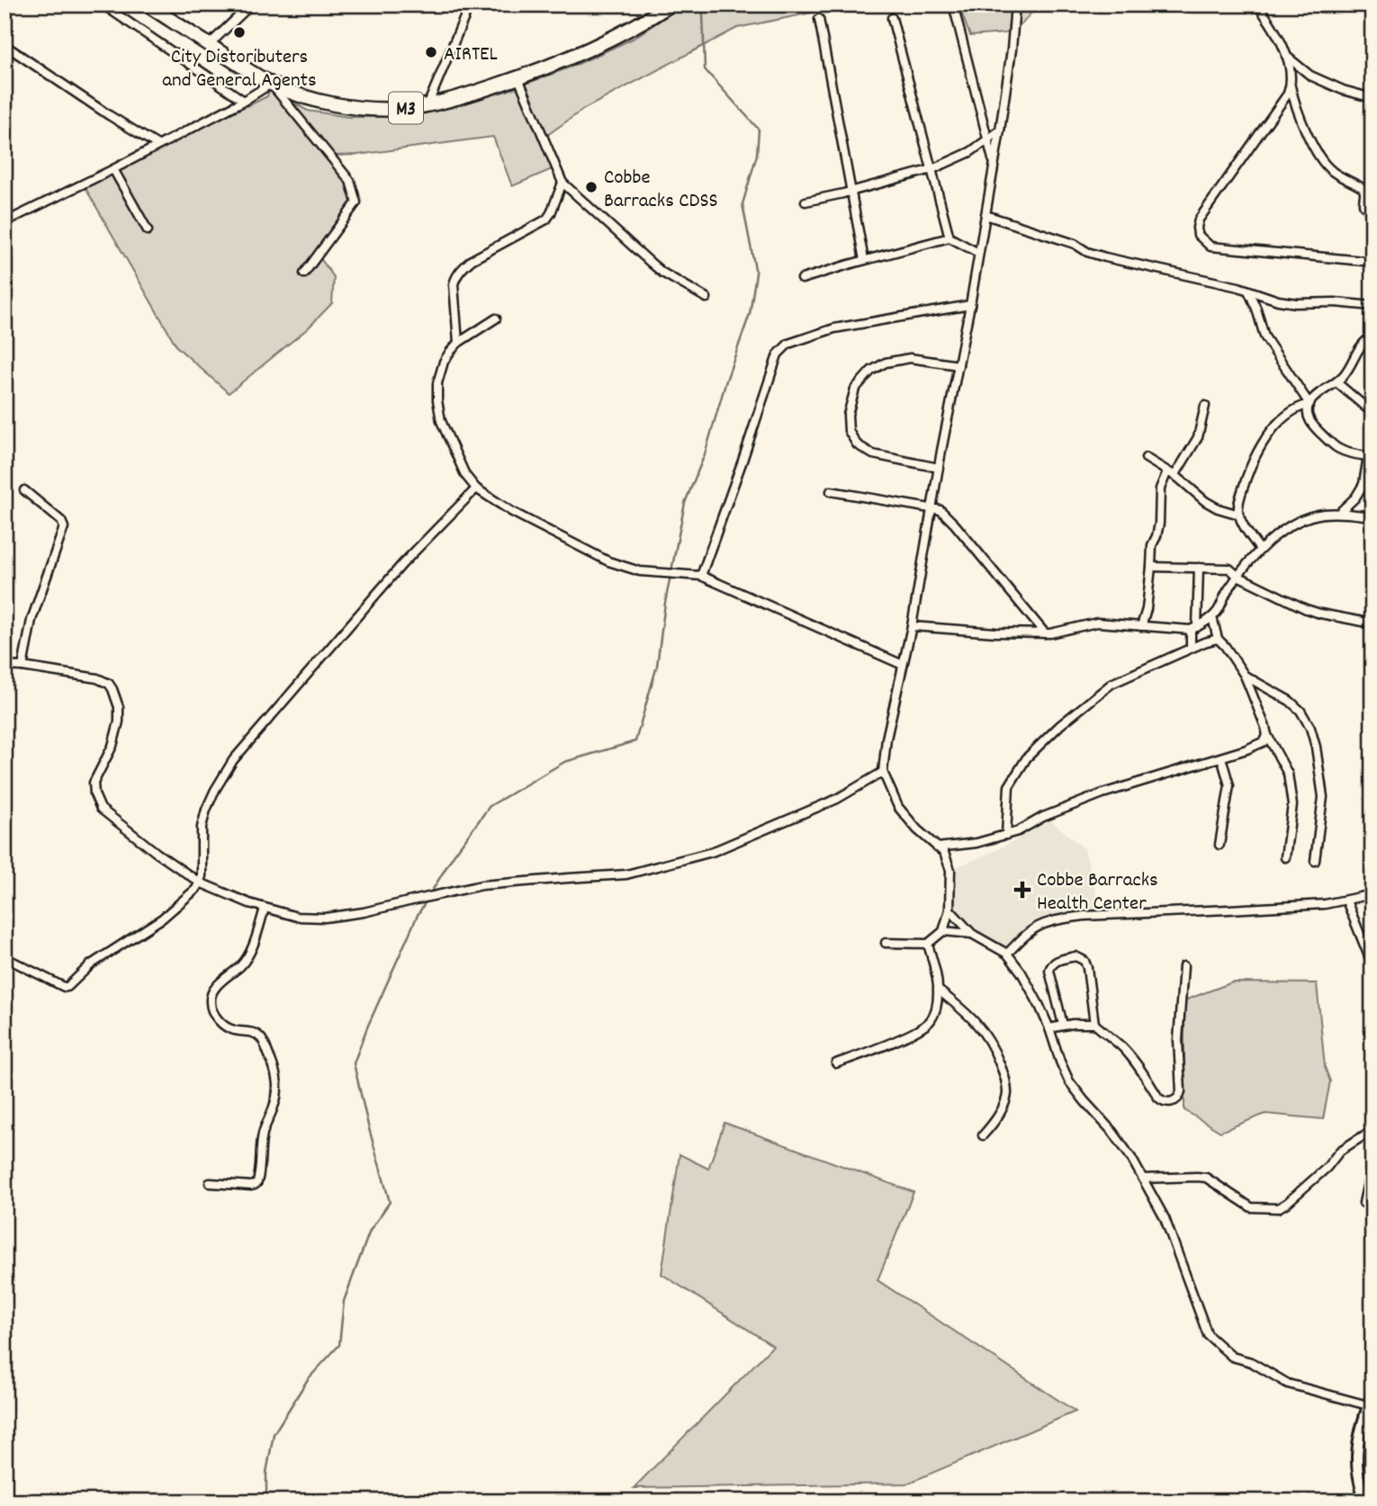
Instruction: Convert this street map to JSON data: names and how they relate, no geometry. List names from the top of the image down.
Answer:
{
  "streets": {
    "highway": ["M3"]
  },
  "places": {
    "other": ["City Distoributers and General Agents", "AIRTEL", "Cobbe Barracks CDSS"],
    "health": ["Cobbe Barracks Health Center"]
  }
}
